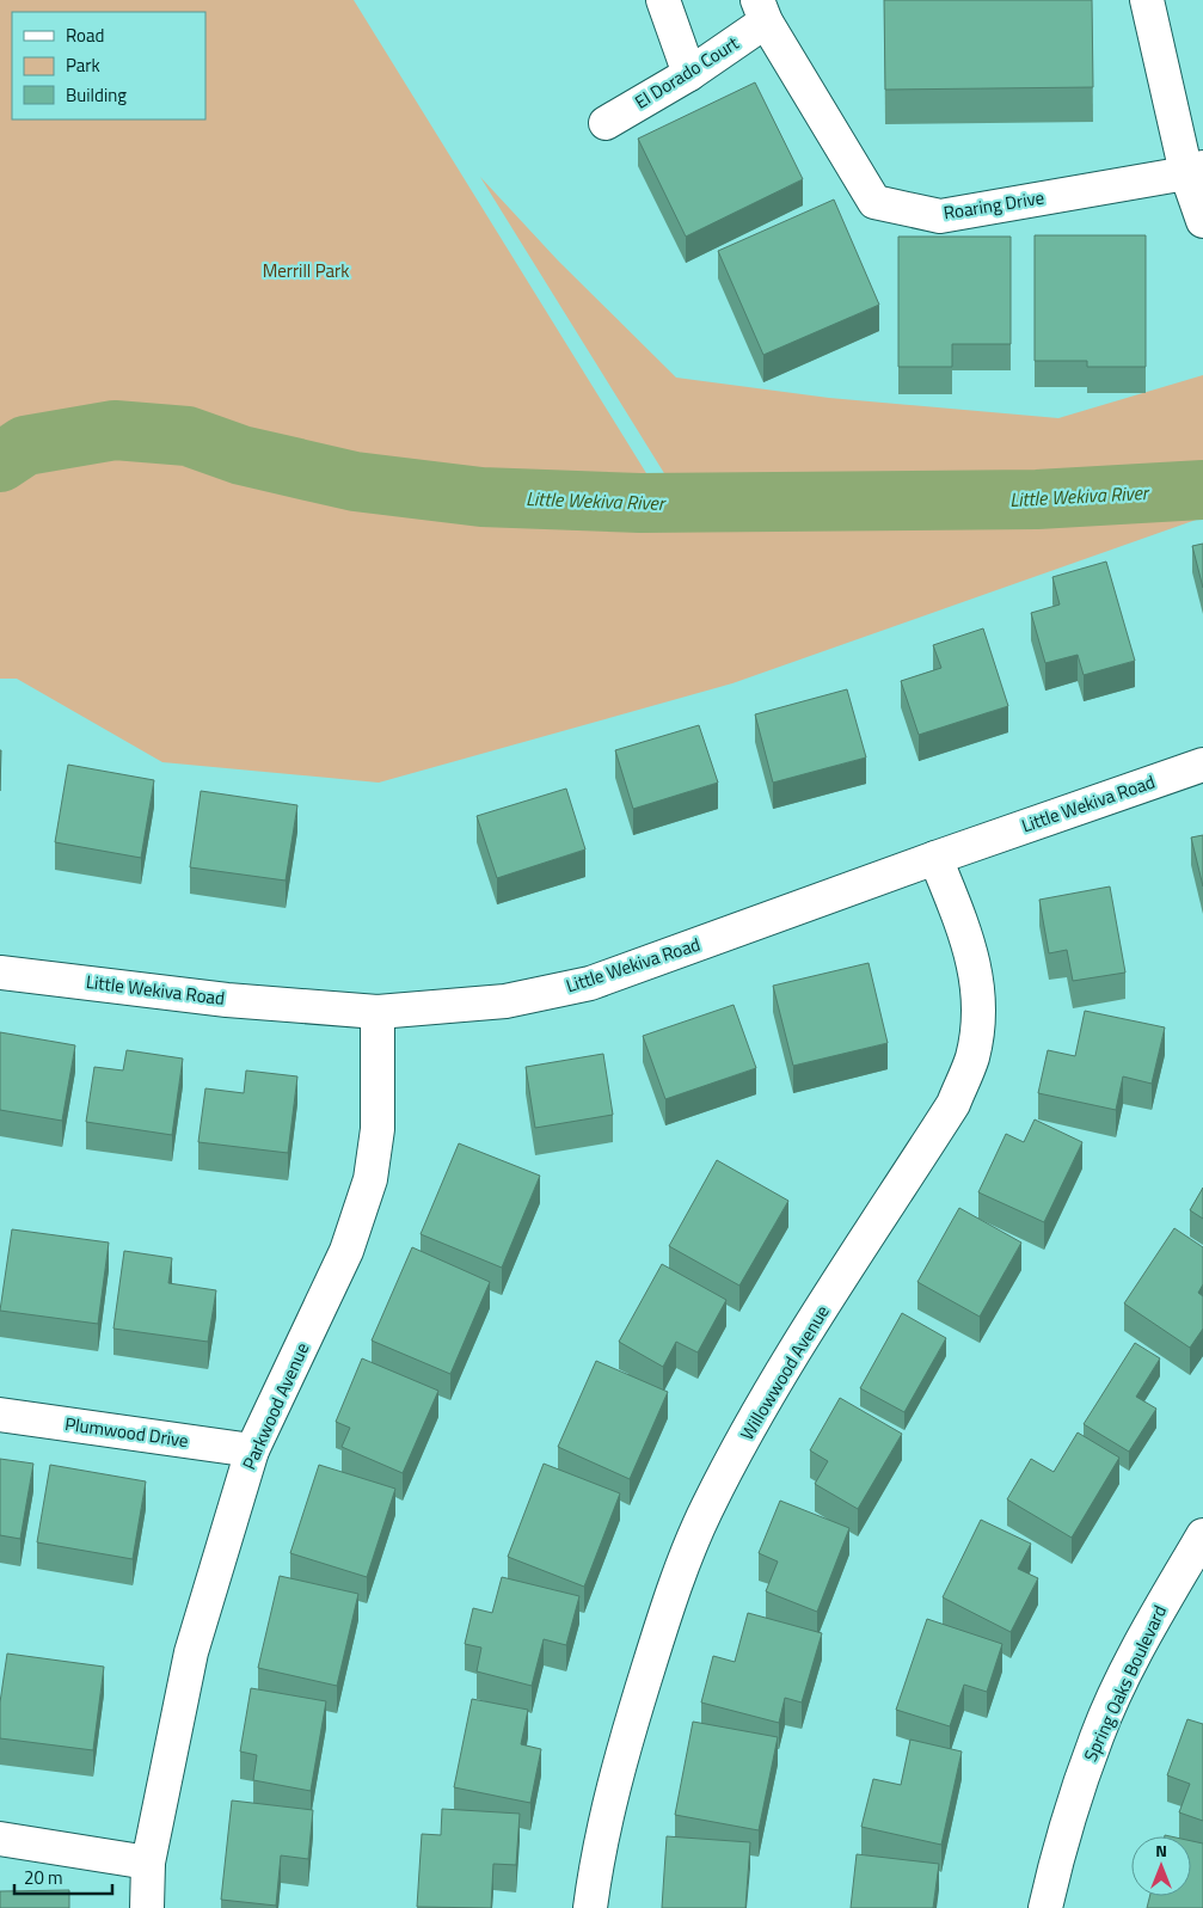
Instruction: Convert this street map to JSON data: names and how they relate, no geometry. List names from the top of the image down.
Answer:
{
  "streets": {
    "street": [
      "El Dorado Court",
      "Roaring Drive",
      "Little Wekiva Road",
      "Willowwood Avenue",
      "Parkwood Avenue",
      "Plumwood Drive",
      "Spring Oaks Boulevard"
    ]
  },
  "crossings": [
    ["El Dorado Court", "Roaring Drive"],
    ["Little Wekiva Road", "Willowwood Avenue"],
    ["Little Wekiva Road", "Parkwood Avenue"],
    ["Parkwood Avenue", "Plumwood Drive"]
  ],
  "water": ["Little Wekiva River"],
  "parks": ["Merrill Park"],
  "legend": ["Road", "Park", "Building"],
  "scale_bar": "20 m",
  "north": "top"
}
